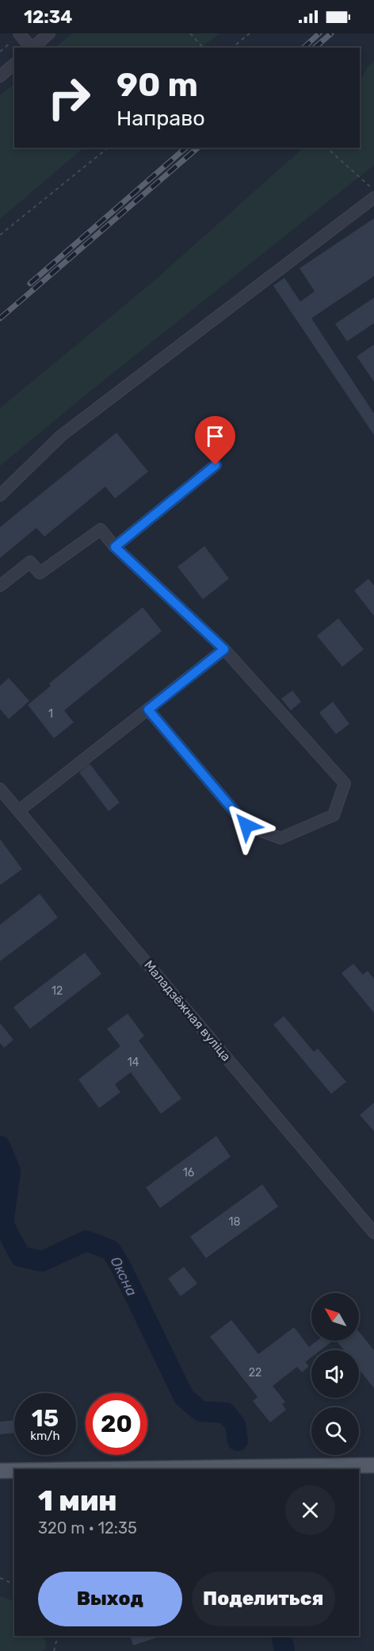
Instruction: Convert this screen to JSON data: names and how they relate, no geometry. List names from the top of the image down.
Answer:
{
  "streets": {
    "street": ["Маладзёжная вуліца"]
  },
  "water": ["Оксна"],
  "house_numbers": [
    "1",
    "12",
    "14",
    "16",
    "18",
    "22"
  ],
  "north": "top left",
  "page": {
    "status": "12:34",
    "turn": ["90 m", "Направо"],
    "speed": "15 km/h",
    "limit": "20",
    "heading": ["1 мин", "320 m · 12:35"],
    "buttons": ["Выход", "Поделиться"]
  }
}
